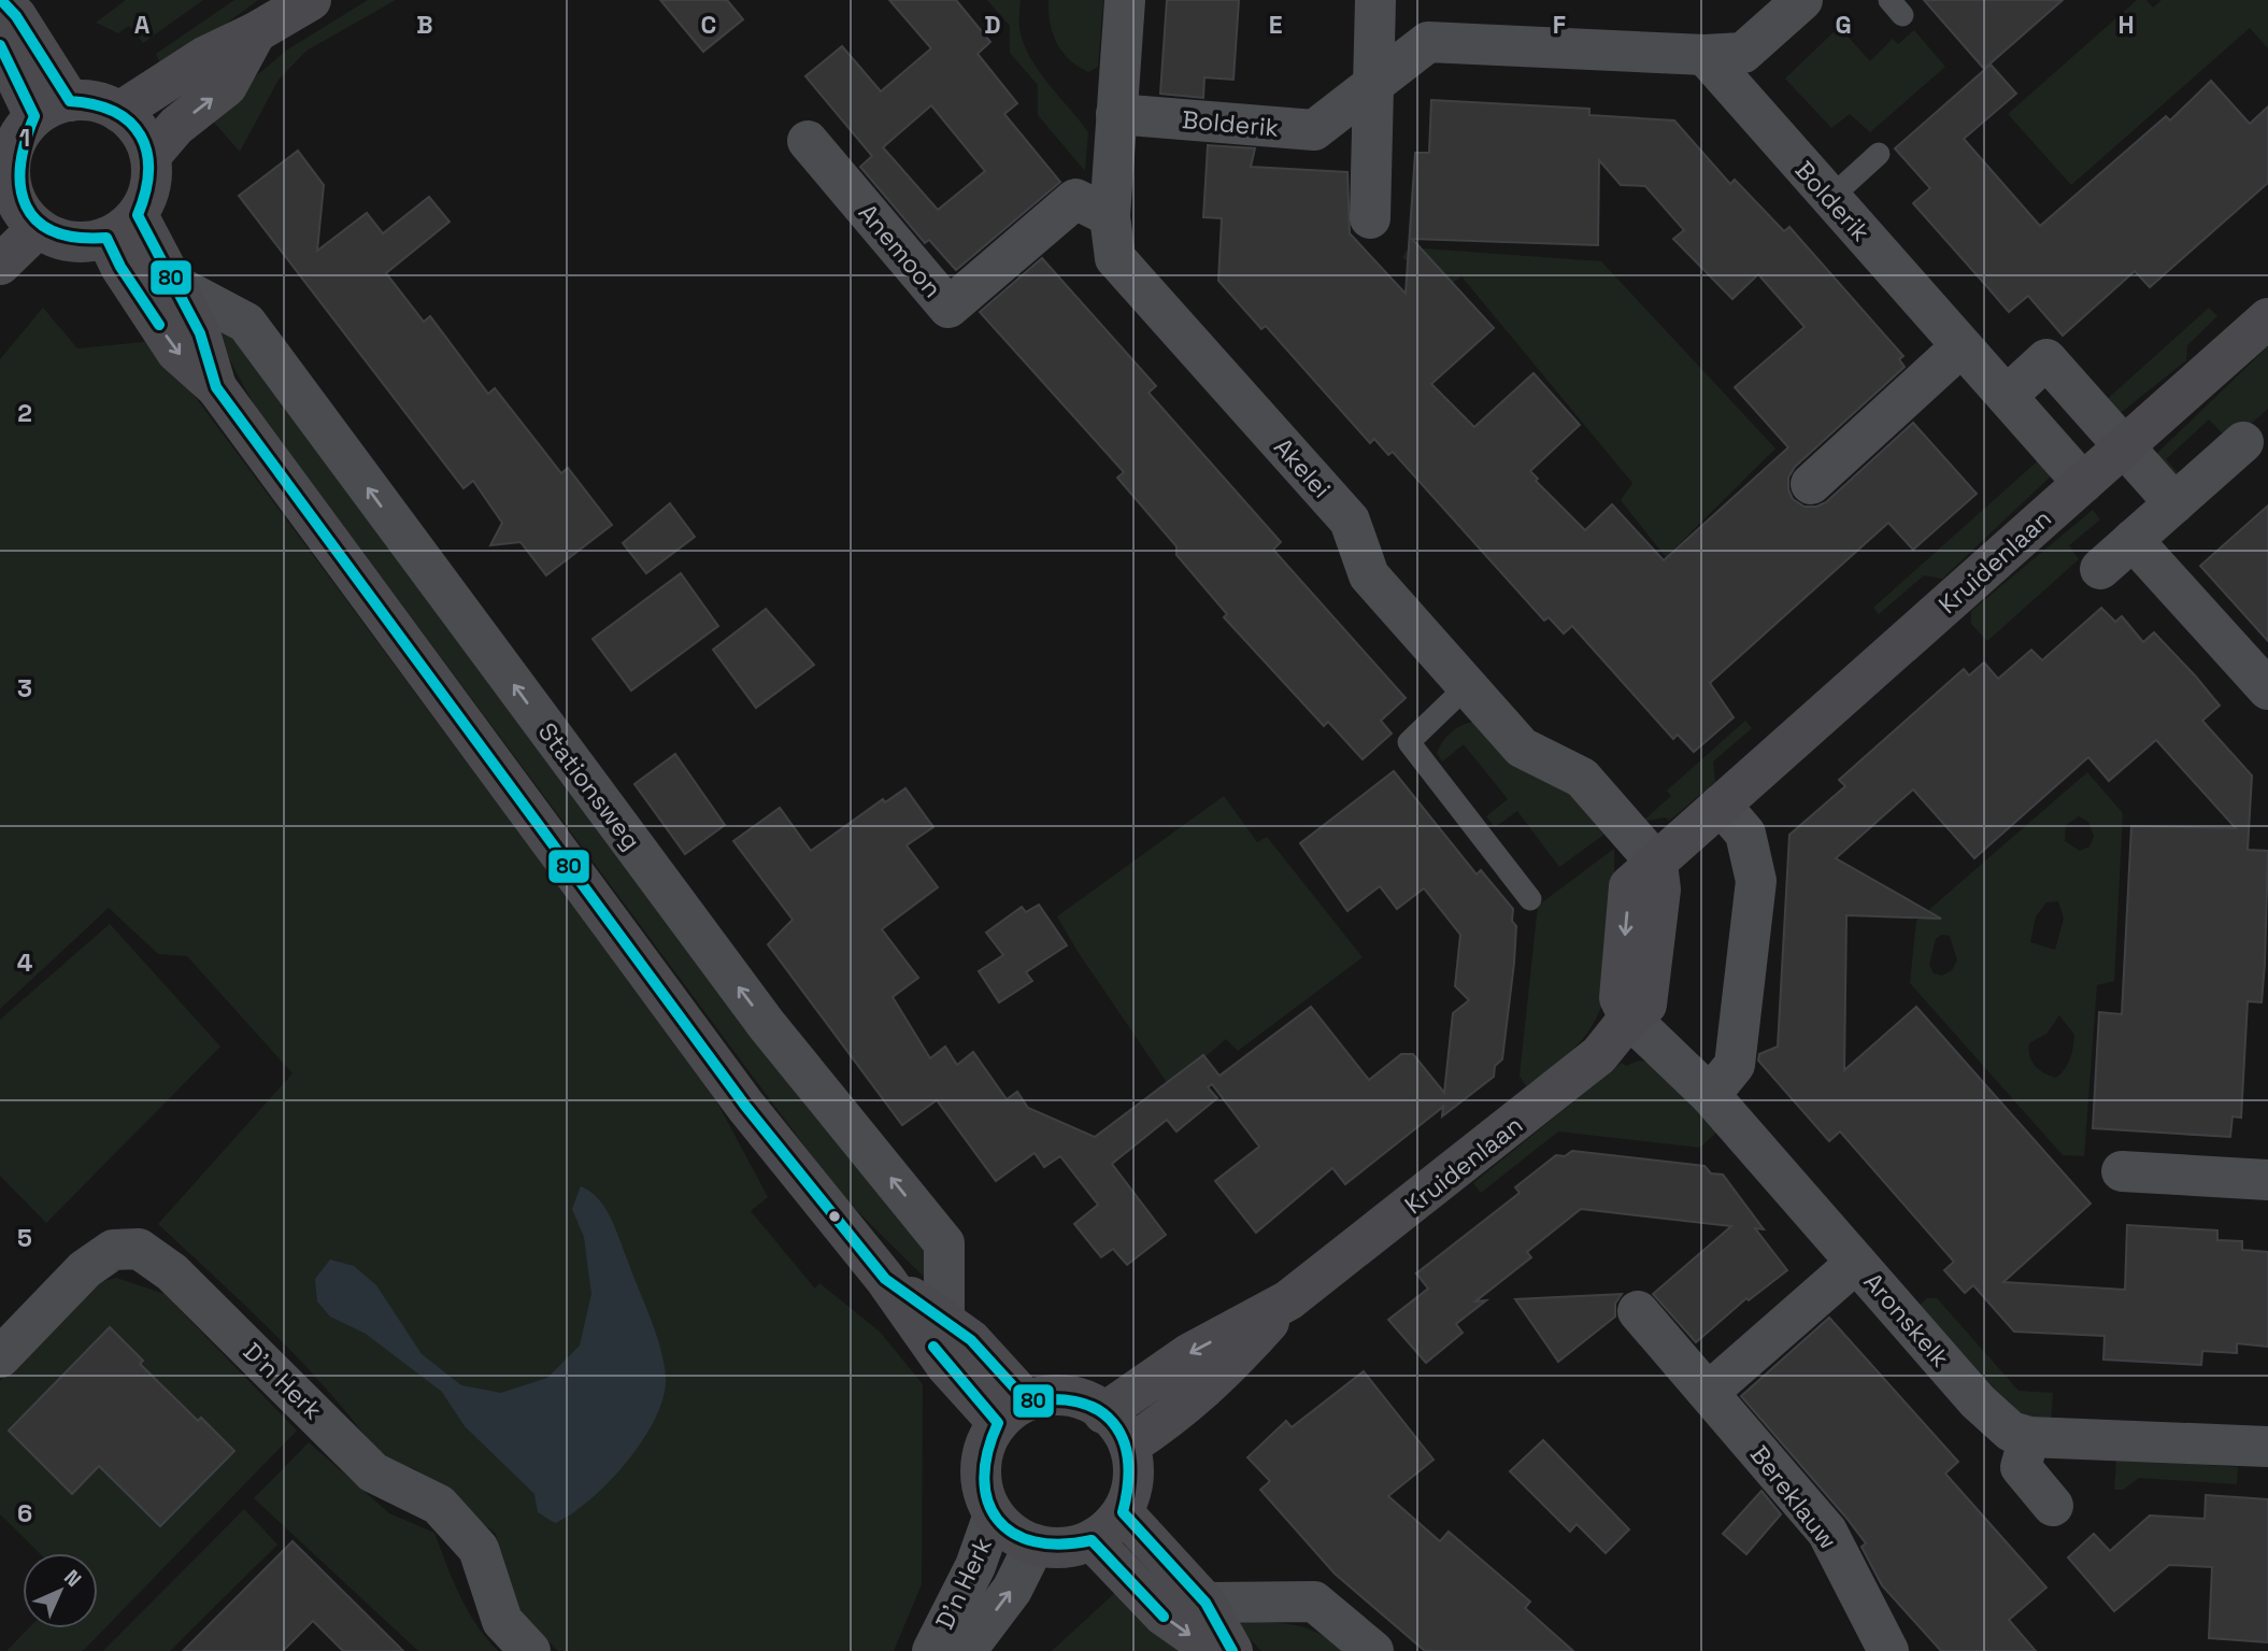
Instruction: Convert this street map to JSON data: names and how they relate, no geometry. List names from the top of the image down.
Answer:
{
  "streets": {
    "main road": ["Kruidenlaan"],
    "street": [
      "Bolderik",
      "Anemoon",
      "Akelei",
      "Stationsweg",
      "Aronskelk",
      "D'n Herk",
      "Bereklauw"
    ]
  },
  "crossings": [
    ["Bolderik", "Akelei"],
    ["Bolderik", "Kruidenlaan"],
    ["Anemoon", "Akelei"],
    ["Akelei", "Kruidenlaan"],
    ["Kruidenlaan", "Aronskelk"],
    ["Kruidenlaan", "D'n Herk"]
  ],
  "one_way": ["Stationsweg"],
  "lines": ["transit line 80"],
  "north": "top right",
  "grid": {
    "columns": [
      "A",
      "B",
      "C",
      "D",
      "E",
      "F",
      "G",
      "H"
    ],
    "rows": [
      "1",
      "2",
      "3",
      "4",
      "5",
      "6"
    ]
  }
}
